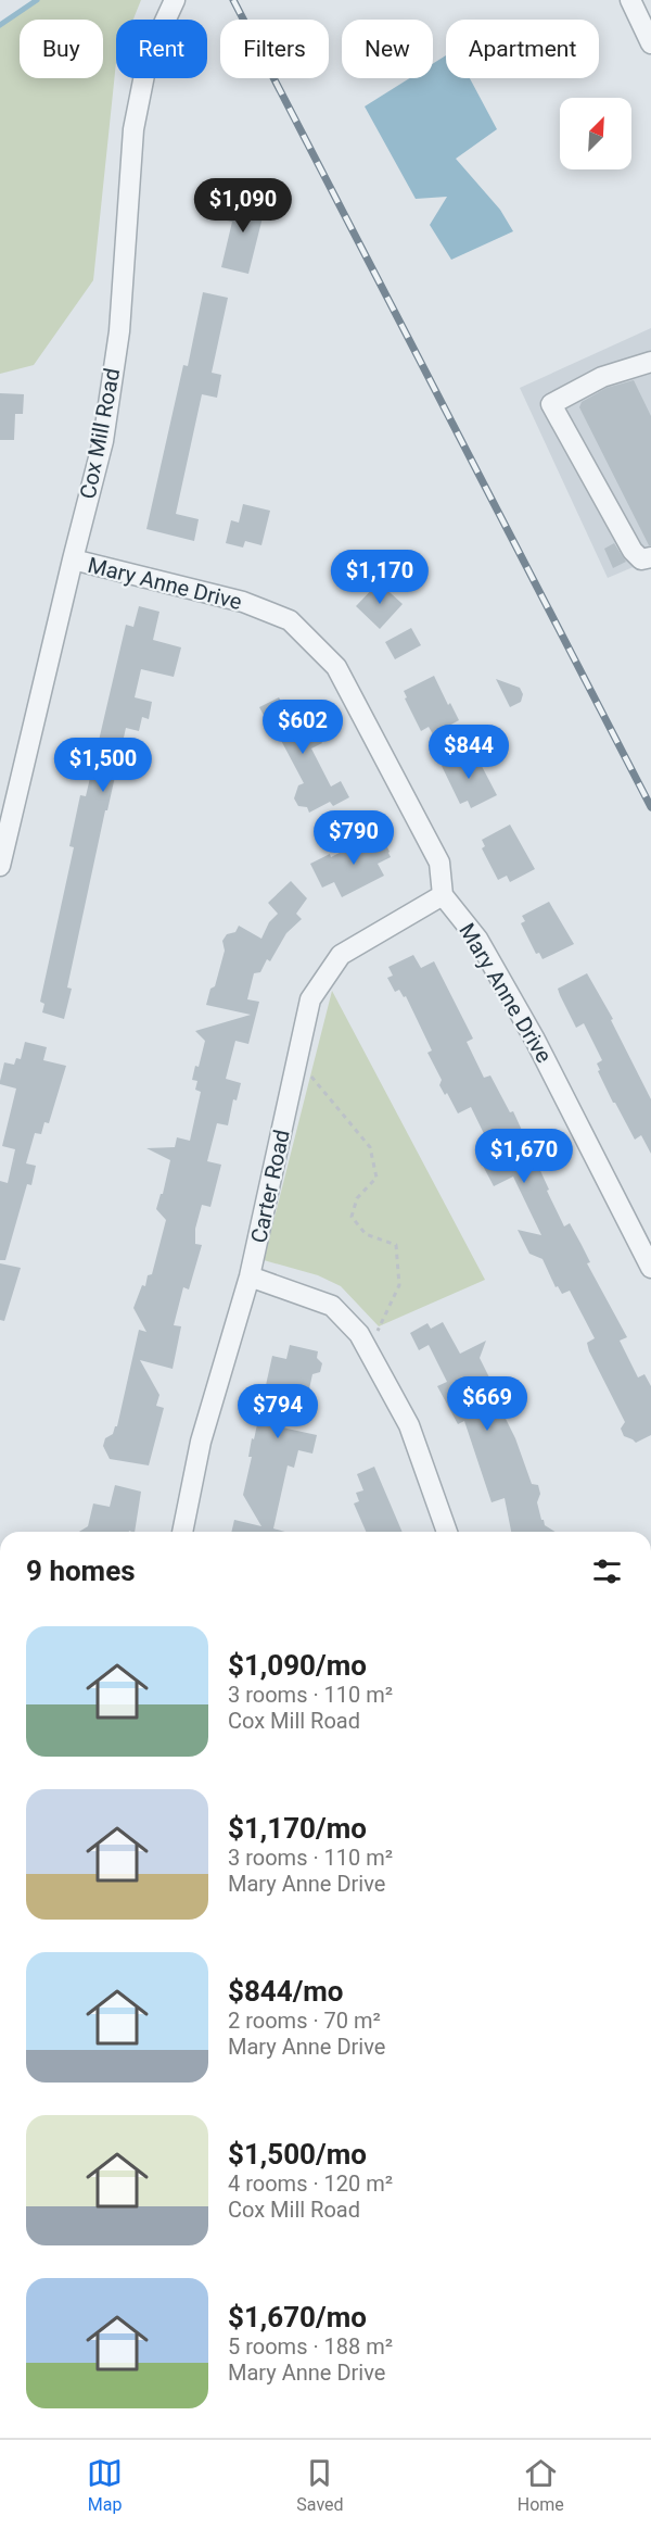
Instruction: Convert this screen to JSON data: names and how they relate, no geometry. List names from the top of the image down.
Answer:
{
  "streets": {
    "street": ["Cox Mill Road", "Mary Anne Drive", "Carter Road"]
  },
  "crossings": [
    ["Cox Mill Road", "Mary Anne Drive"],
    ["Mary Anne Drive", "Carter Road"]
  ],
  "north": "top right",
  "page": {
    "chip": [
      "Buy",
      "Rent",
      "Filters",
      "New",
      "Apartment"
    ],
    "price": [
      "$1,090",
      "$1,170",
      "$602",
      "$844",
      "$1,500",
      "$790",
      "$1,670",
      "$669",
      "$794"
    ],
    "heading": "9 homes",
    "list": [
      {
        "name": "$1,090/mo",
        "note": "3 rooms · 110 m² · Cox Mill Road"
      },
      {
        "name": "$1,170/mo",
        "note": "3 rooms · 110 m² · Mary Anne Drive"
      },
      {
        "name": "$844/mo",
        "note": "2 rooms · 70 m² · Mary Anne Drive"
      },
      {
        "name": "$1,500/mo",
        "note": "4 rooms · 120 m² · Cox Mill Road"
      },
      {
        "name": "$1,670/mo",
        "note": "5 rooms · 188 m² · Mary Anne Drive"
      }
    ],
    "tabs": ["Map", "Saved", "Home"]
  }
}
